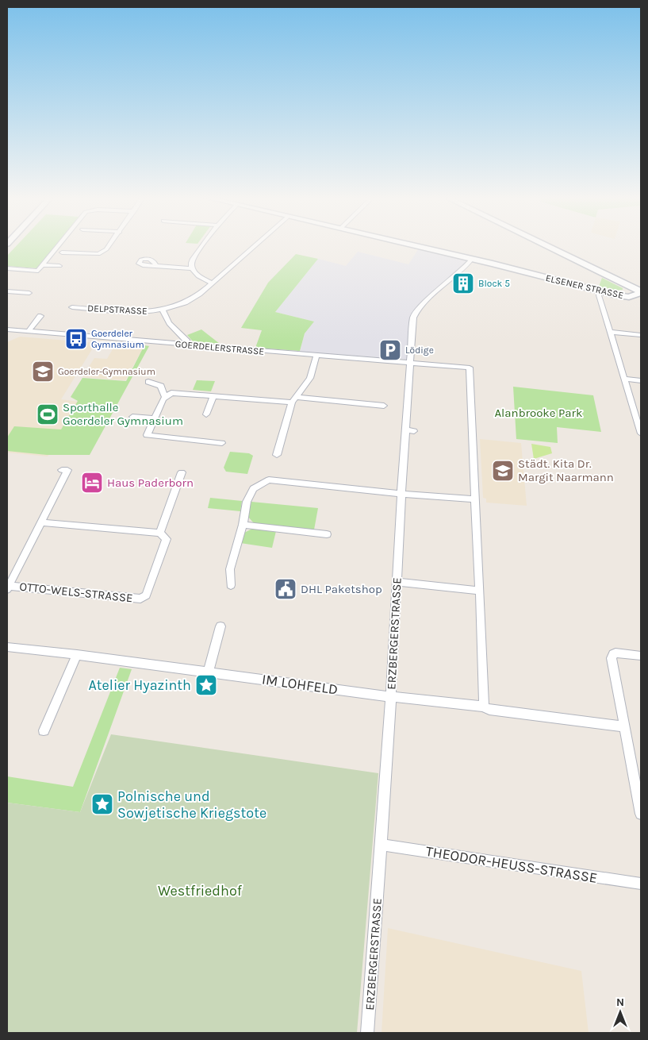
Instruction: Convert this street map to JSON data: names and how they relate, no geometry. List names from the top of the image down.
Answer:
{
  "streets": {
    "street": [
      "ELSENER STRASSE",
      "DELPSTRASSE",
      "GOERDELERSTRASSE",
      "OTTO-WELS-STRASSE",
      "ERZBERGERSTRASSE",
      "IM LOHFELD",
      "THEODOR-HEUSS-STRASSE"
    ]
  },
  "crossings": [
    ["ELSENER STRASSE", "ERZBERGERSTRASSE"],
    ["DELPSTRASSE", "GOERDELERSTRASSE"],
    ["GOERDELERSTRASSE", "ERZBERGERSTRASSE"],
    ["ERZBERGERSTRASSE", "IM LOHFELD"],
    ["ERZBERGERSTRASSE", "THEODOR-HEUSS-STRASSE"]
  ],
  "parks": ["Alanbrooke Park", "Westfriedhof"],
  "places": {
    "building": ["Block 5"],
    "bus stop": ["Goerdeler Gymnasium"],
    "parking": ["Lödige"],
    "school or university": ["Goerdeler-Gymnasium", "Städt. Kita Dr. Margit Naarmann"],
    "sports": ["Sporthalle Goerdeler Gymnasium"],
    "hotel": ["Haus Paderborn"],
    "public building": ["DHL Paketshop"],
    "place": ["Atelier Hyazinth", "Polnische und Sowjetische Kriegstote"]
  },
  "north": "top"
}
